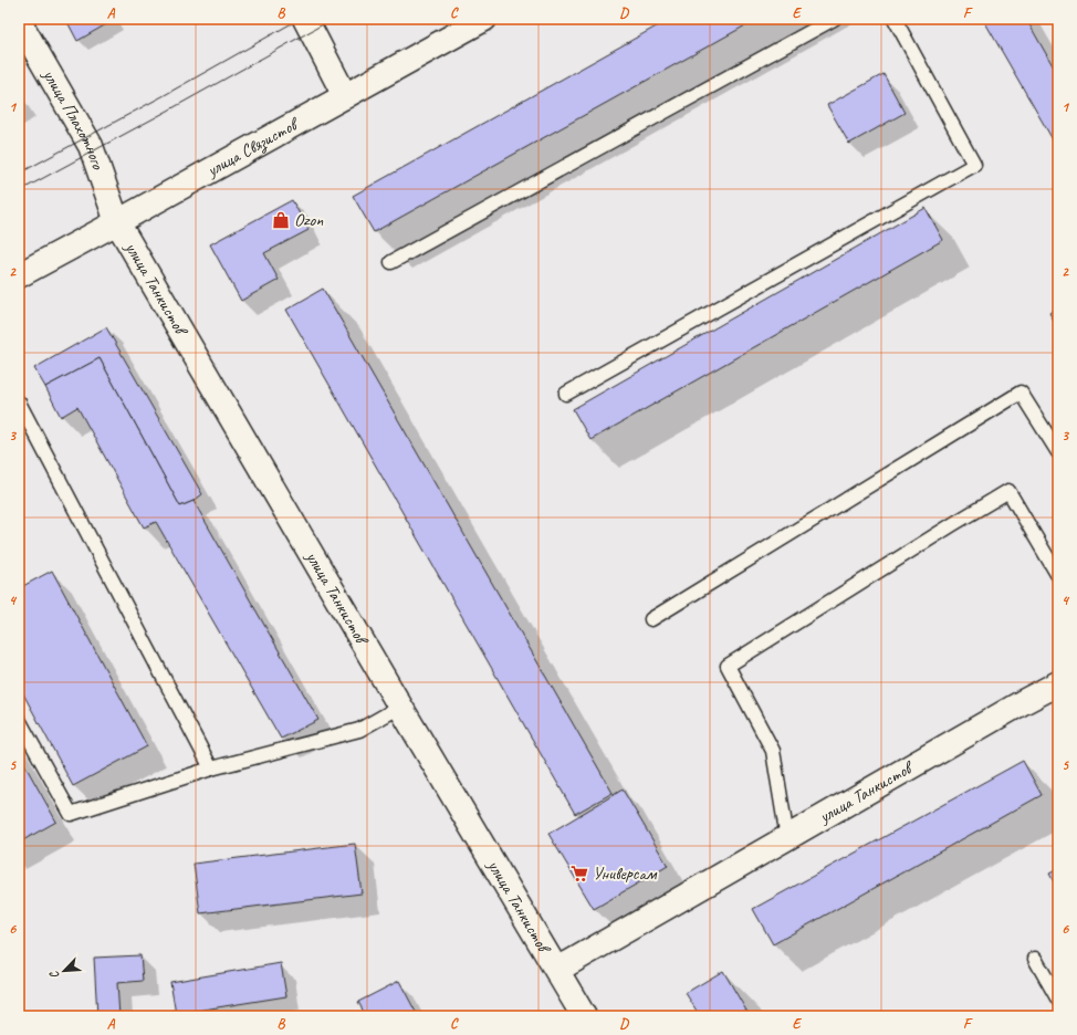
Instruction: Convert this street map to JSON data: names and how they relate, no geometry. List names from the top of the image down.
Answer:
{
  "streets": {
    "street": ["улица Плахотного", "улица Связистов", "улица Танкистов"]
  },
  "crossings": [
    ["улица Плахотного", "улица Связистов"],
    ["улица Плахотного", "улица Танкистов"],
    ["улица Связистов", "улица Танкистов"]
  ],
  "places": {
    "shop": ["Ozon"],
    "supermarket": ["Универсам"]
  },
  "north": "bottom left",
  "grid": {
    "columns": [
      "A",
      "B",
      "C",
      "D",
      "E",
      "F"
    ],
    "rows": [
      "1",
      "2",
      "3",
      "4",
      "5",
      "6"
    ]
  }
}
